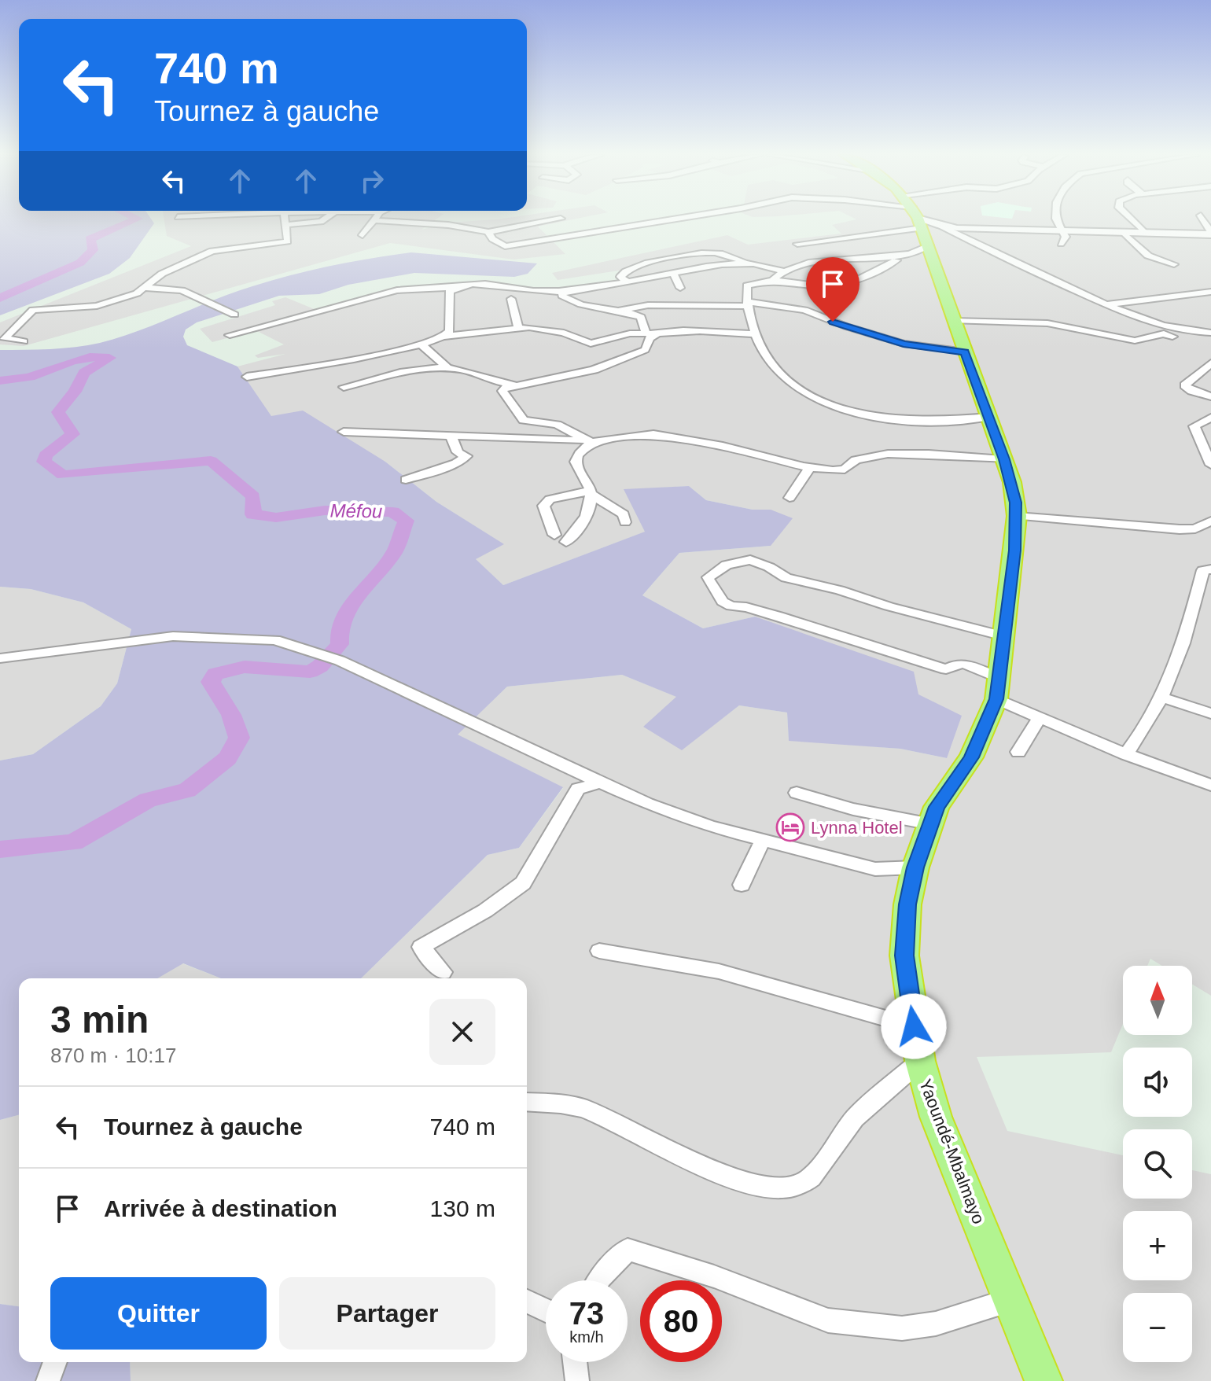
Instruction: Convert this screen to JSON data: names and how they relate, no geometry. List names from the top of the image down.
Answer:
{
  "streets": {
    "highway": ["Yaoundé-Mbalmayo"]
  },
  "water": ["Méfou"],
  "places": {
    "hotel": ["Lynna Hotel"]
  },
  "north": "top",
  "page": {
    "turn": ["740 m", "Tournez à gauche"],
    "map_buttons": ["+", "−"],
    "heading": ["3 min", "870 m · 10:17"],
    "list": [
      {
        "name": "Tournez à gauche",
        "value": "740 m"
      },
      {
        "name": "Arrivée à destination",
        "value": "130 m"
      }
    ],
    "buttons": ["Quitter", "Partager"],
    "speed": "73 km/h",
    "limit": "80"
  }
}
